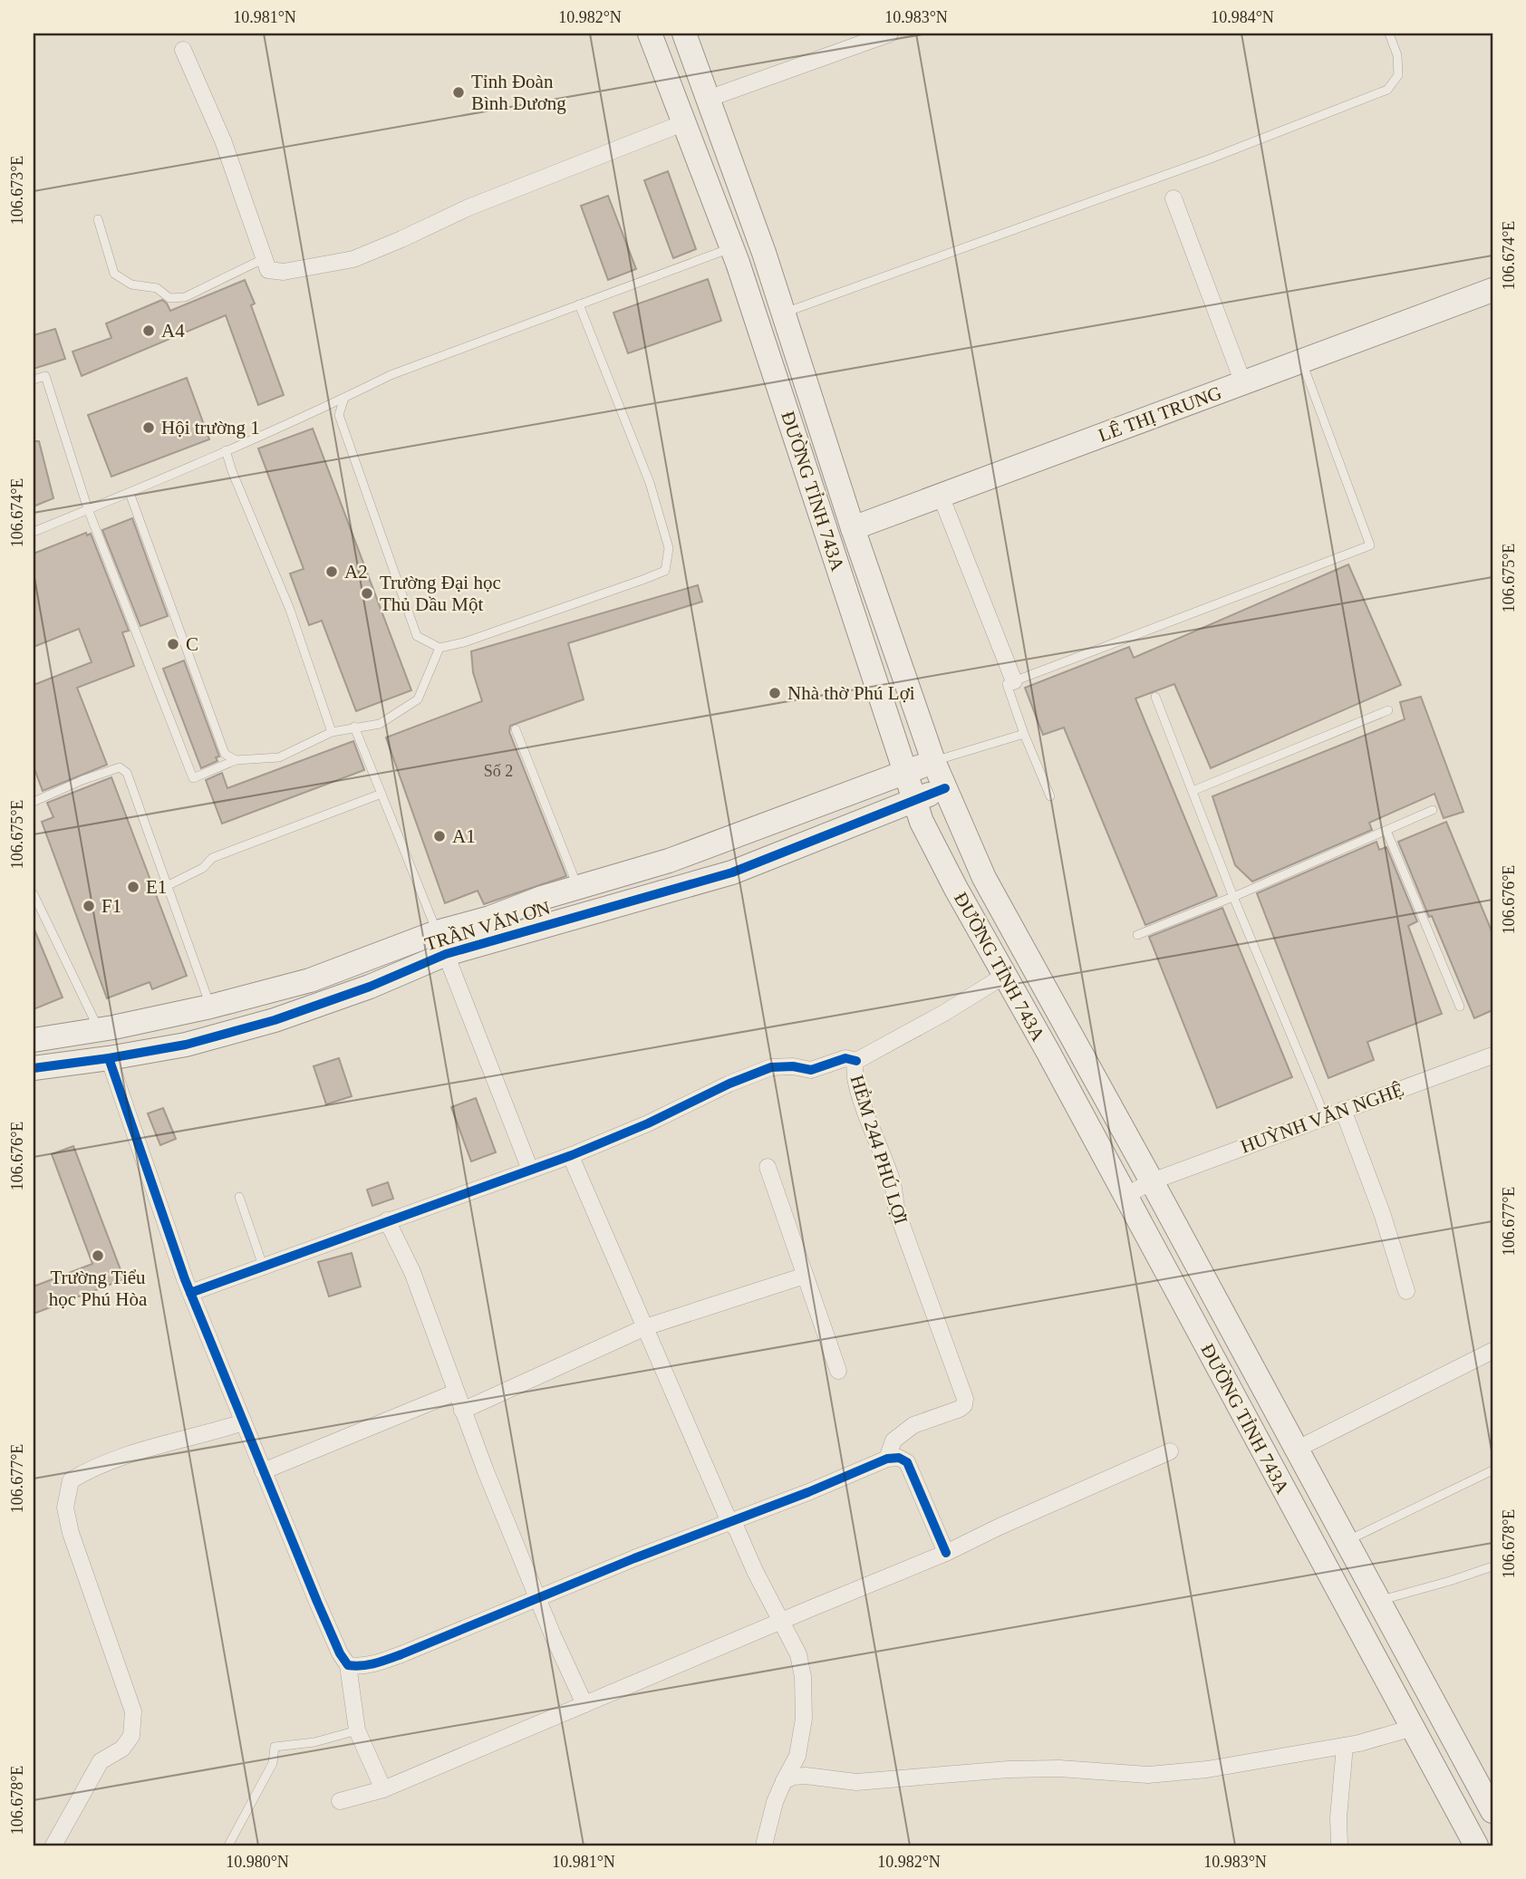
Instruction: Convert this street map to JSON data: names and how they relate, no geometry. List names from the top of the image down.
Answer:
{
  "streets": {
    "main road": ["LÊ THỊ TRUNG", "ĐƯỜNG TỈNH 743A", "TRẦN VĂN ƠN"],
    "street": ["HUỲNH VĂN NGHỆ", "HẺM 244 PHÚ LỢI"]
  },
  "crossings": [
    ["LÊ THỊ TRUNG", "ĐƯỜNG TỈNH 743A"],
    ["ĐƯỜNG TỈNH 743A", "TRẦN VĂN ƠN"],
    ["ĐƯỜNG TỈNH 743A", "HUỲNH VĂN NGHỆ"],
    ["ĐƯỜNG TỈNH 743A", "HẺM 244 PHÚ LỢI"]
  ],
  "places": [
    "Tỉnh Đoàn Bình Dương",
    "A4",
    "Hội trường 1",
    "A2",
    "Trường Đại học Thủ Dầu Một",
    "C",
    "Nhà thờ Phú Lợi",
    "A1",
    "E1",
    "F1",
    "Trường Tiểu học Phú Hòa"
  ],
  "house_numbers": ["Số 2"],
  "coordinates": [
    "10.981°N",
    "10.982°N",
    "10.983°N",
    "10.984°N",
    "106.673°E",
    "106.674°E",
    "106.675°E",
    "106.676°E",
    "106.677°E",
    "106.678°E",
    "10.980°N"
  ]
}
